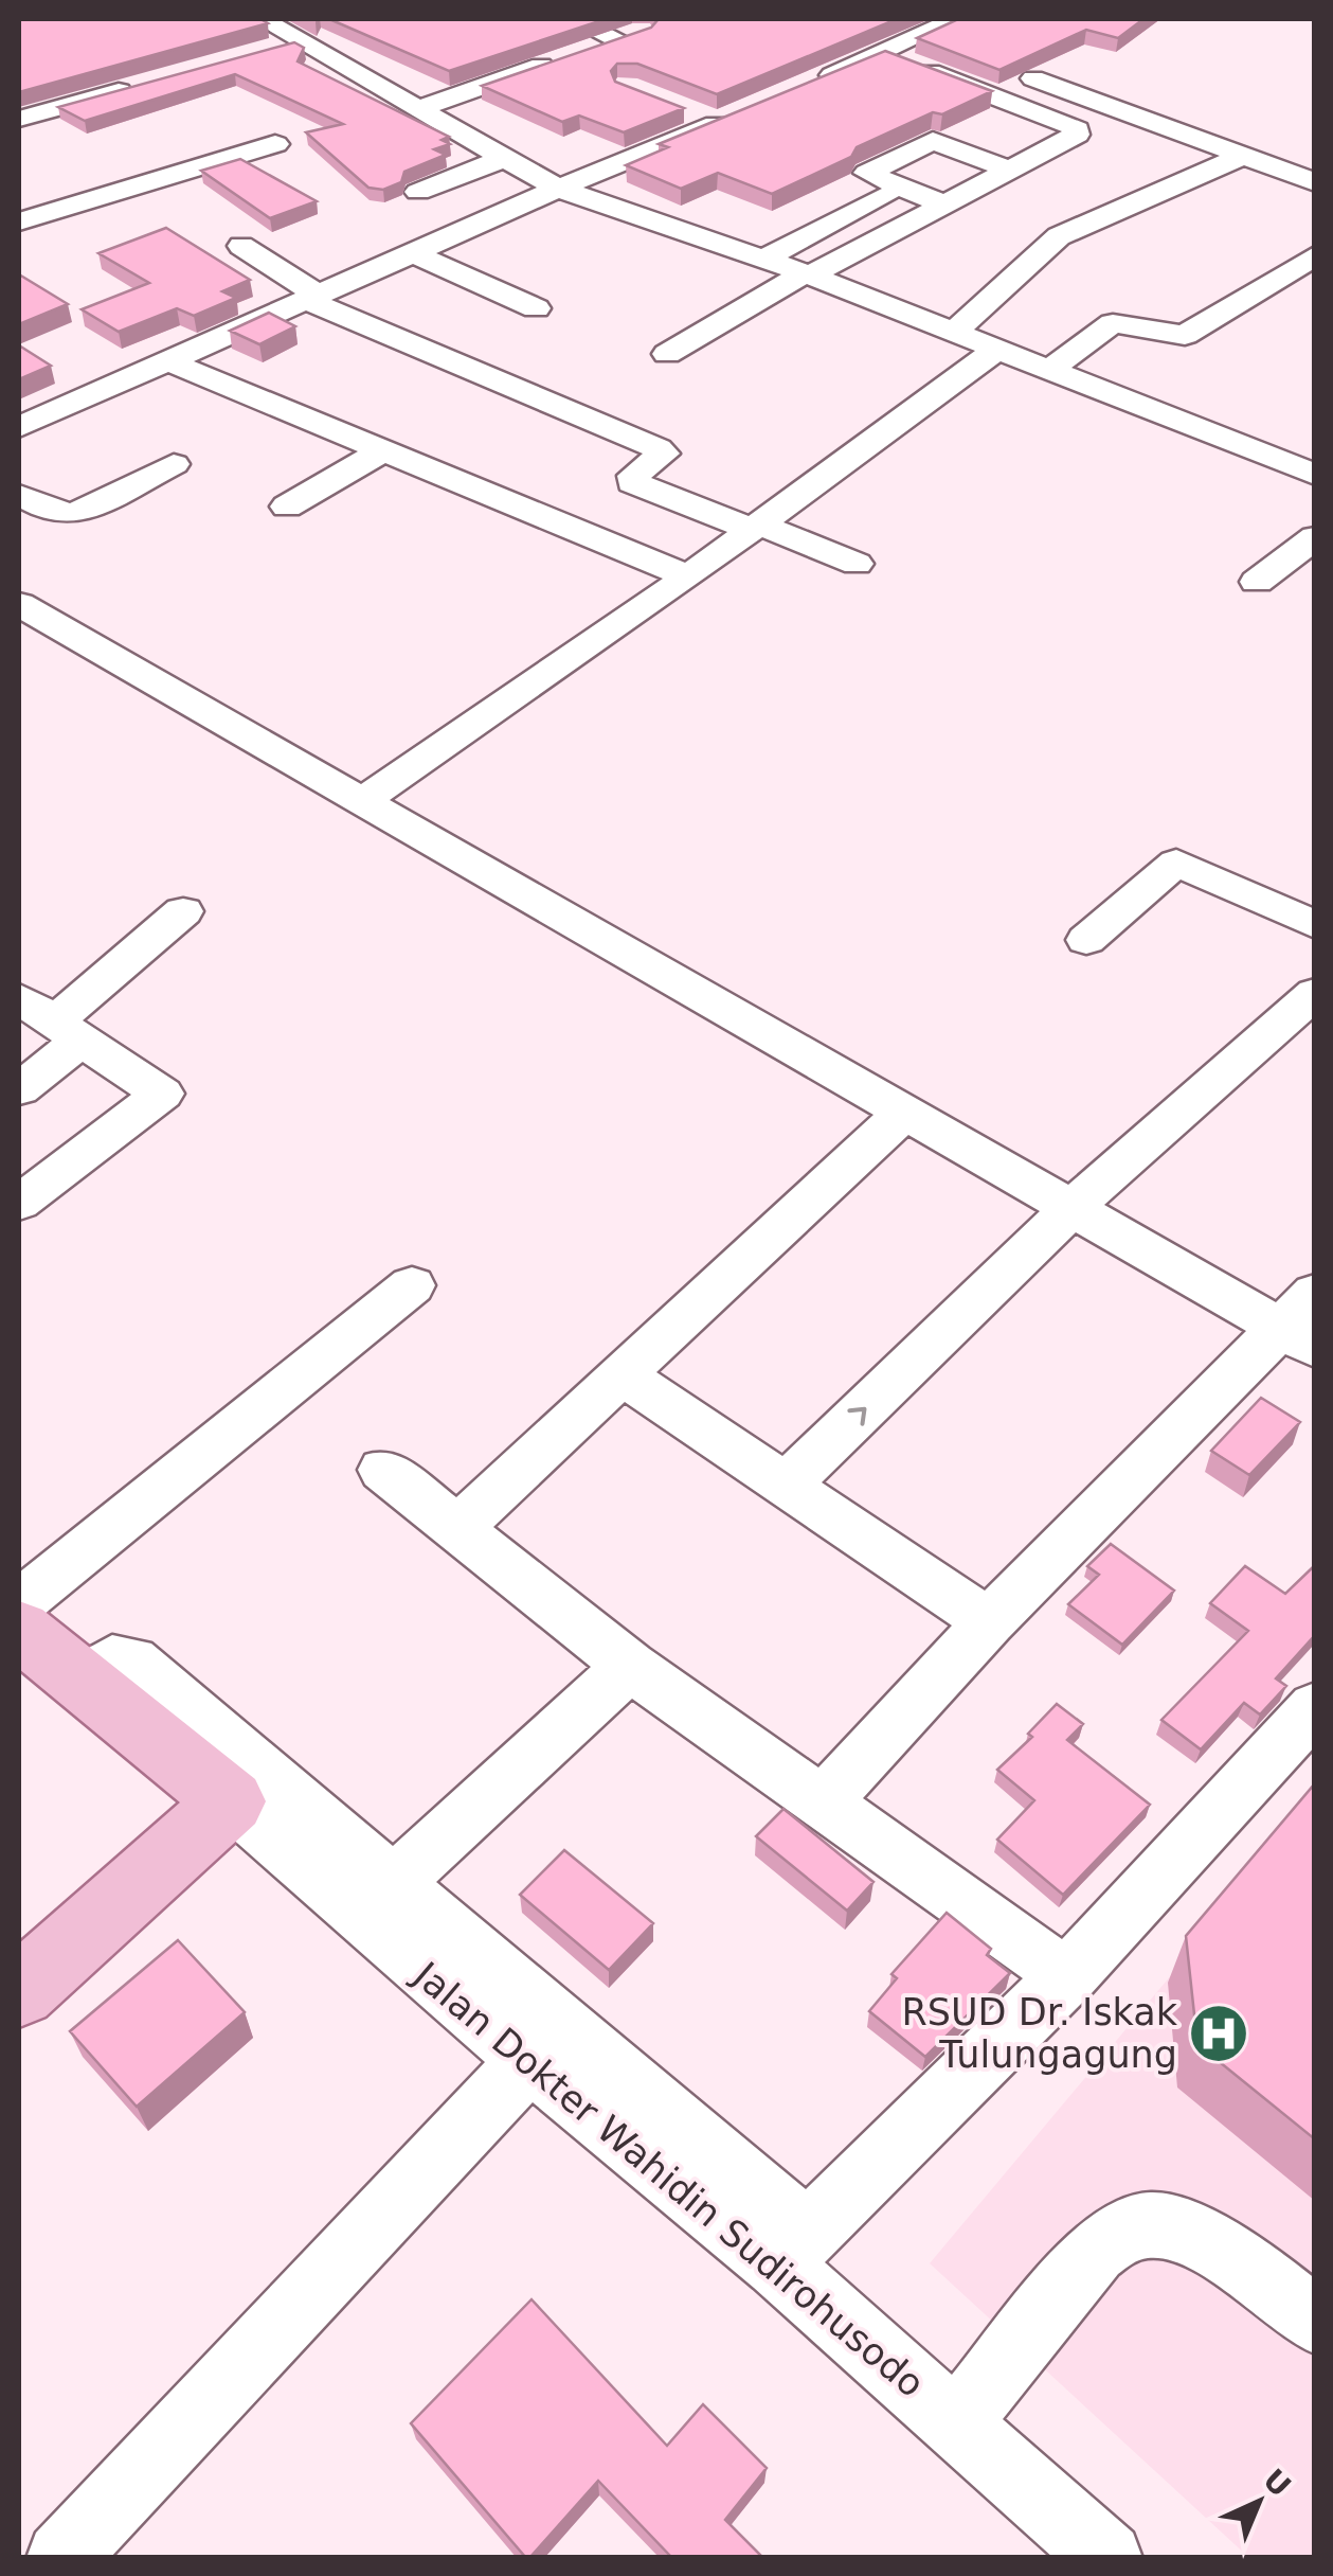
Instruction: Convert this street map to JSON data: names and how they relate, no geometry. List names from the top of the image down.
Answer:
{
  "streets": {
    "street": ["Jalan Dokter Wahidin Sudirohusodo"]
  },
  "places": {
    "hospital": ["RSUD Dr. Iskak Tulungagung"]
  },
  "north": "top right"
}
